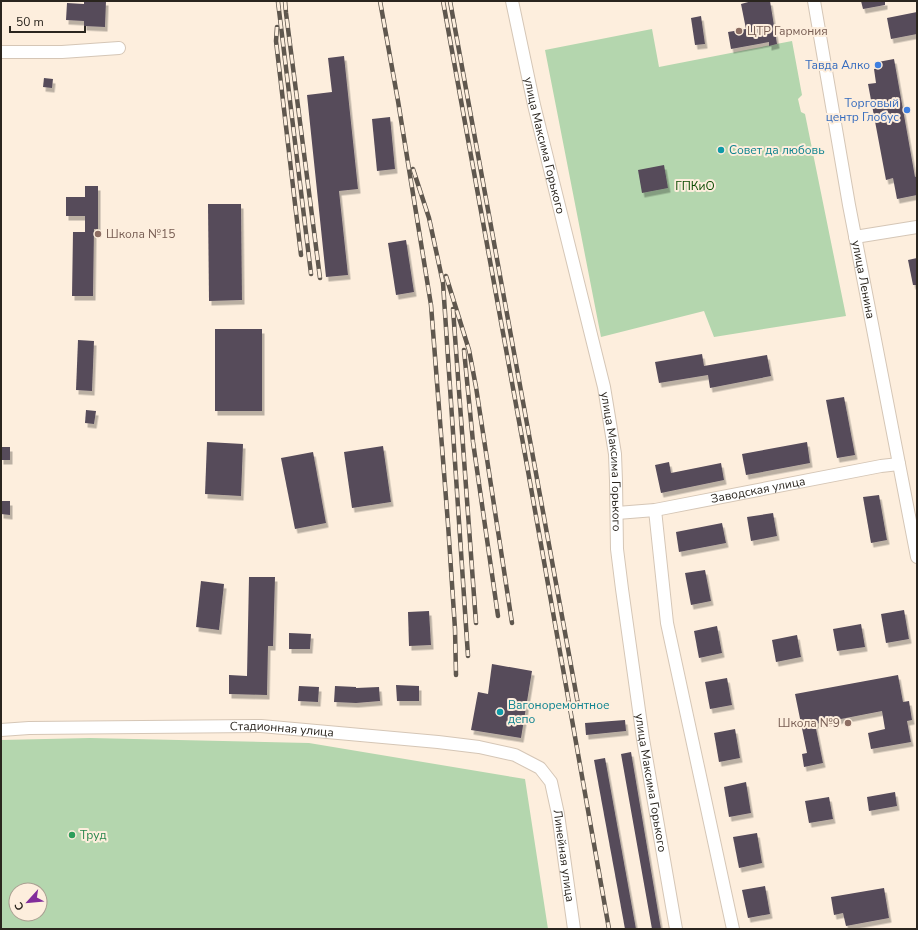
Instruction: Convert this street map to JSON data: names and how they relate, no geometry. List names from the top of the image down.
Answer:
{
  "streets": {
    "street": [
      "улица Максима Горького",
      "улица Ленина",
      "Заводская улица",
      "Стадионная улица",
      "Линейная улица"
    ]
  },
  "crossings": [
    ["улица Максима Горького", "Заводская улица"],
    ["улица Ленина", "Заводская улица"],
    ["Стадионная улица", "Линейная улица"]
  ],
  "parks": ["ГПКиО"],
  "places": [
    "ЦТР Гармония",
    "Тавда Алко",
    "Торговый центр Глобус",
    "Совет да любовь",
    "Школа №15",
    "Вагоноремонтное депо",
    "Школа №9",
    "Труд"
  ],
  "scale_bar": "50 m",
  "north": "bottom left"
}
